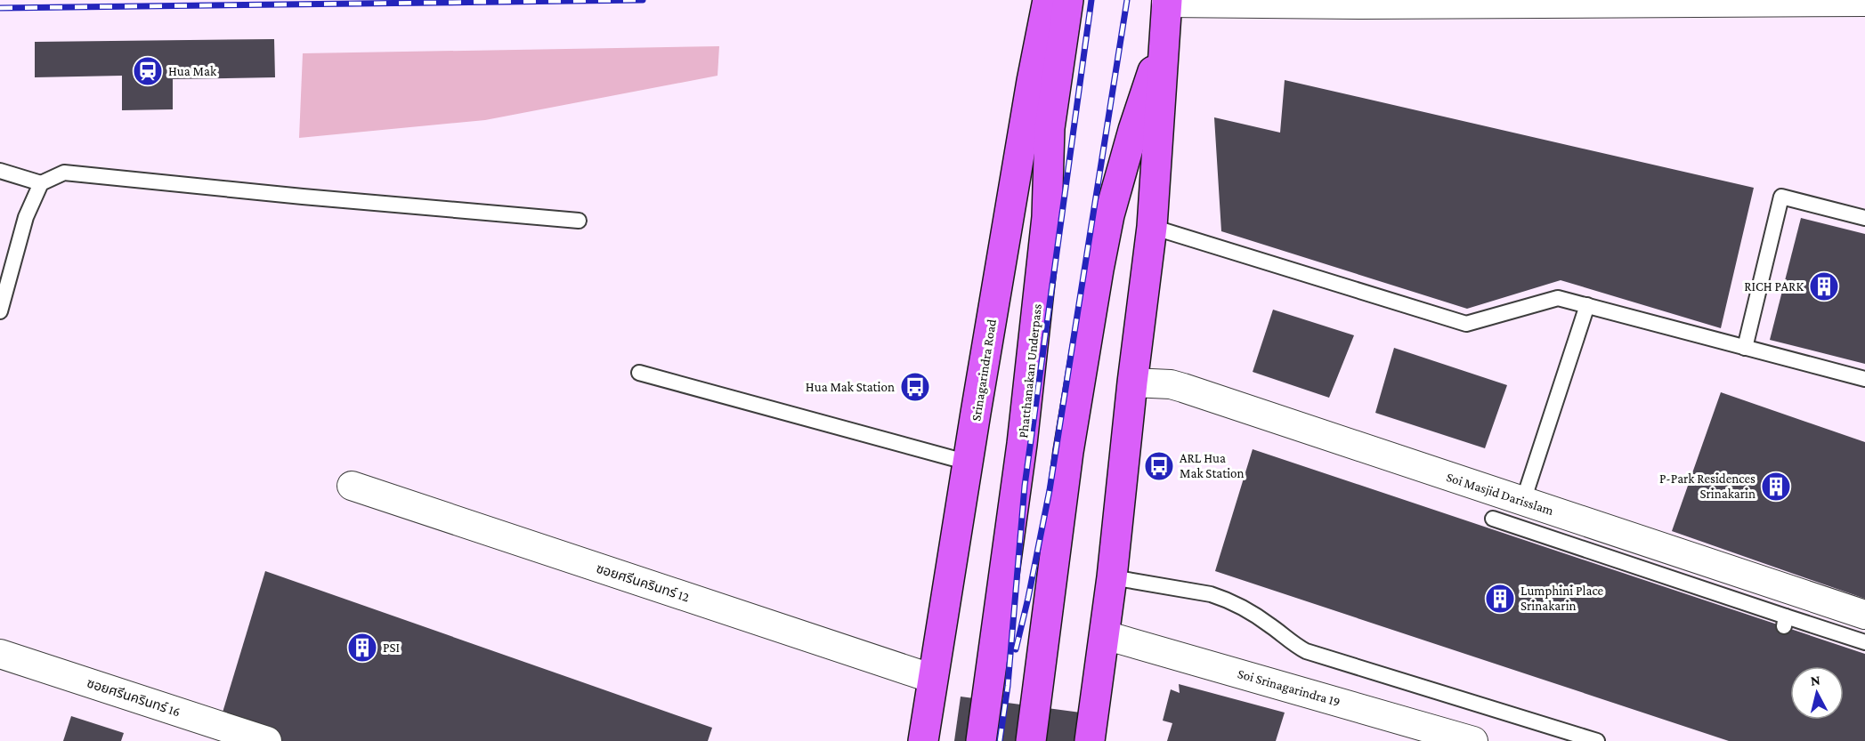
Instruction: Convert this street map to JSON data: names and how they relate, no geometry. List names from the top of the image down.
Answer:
{
  "streets": {
    "main road": ["Srinagarindra Road", "Phatthanakan Underpass"],
    "street": [
      "Soi Masjid Darisslam",
      "ซอยศรีนครินทร์ 12",
      "Soi Srinagarindra 19",
      "ซอยศรีนครินทร์ 16"
    ]
  },
  "crossings": [
    ["Srinagarindra Road", "ซอยศรีนครินทร์ 12"]
  ],
  "places": {
    "station": ["Hua Mak"],
    "building": [
      "RICH PARK",
      "P-Park Residences Srinakarin",
      "Lumphini Place Srinakarin",
      "PSI"
    ],
    "bus stop": ["Hua Mak Station", "ARL Hua Mak Station"]
  },
  "north": "top"
}
